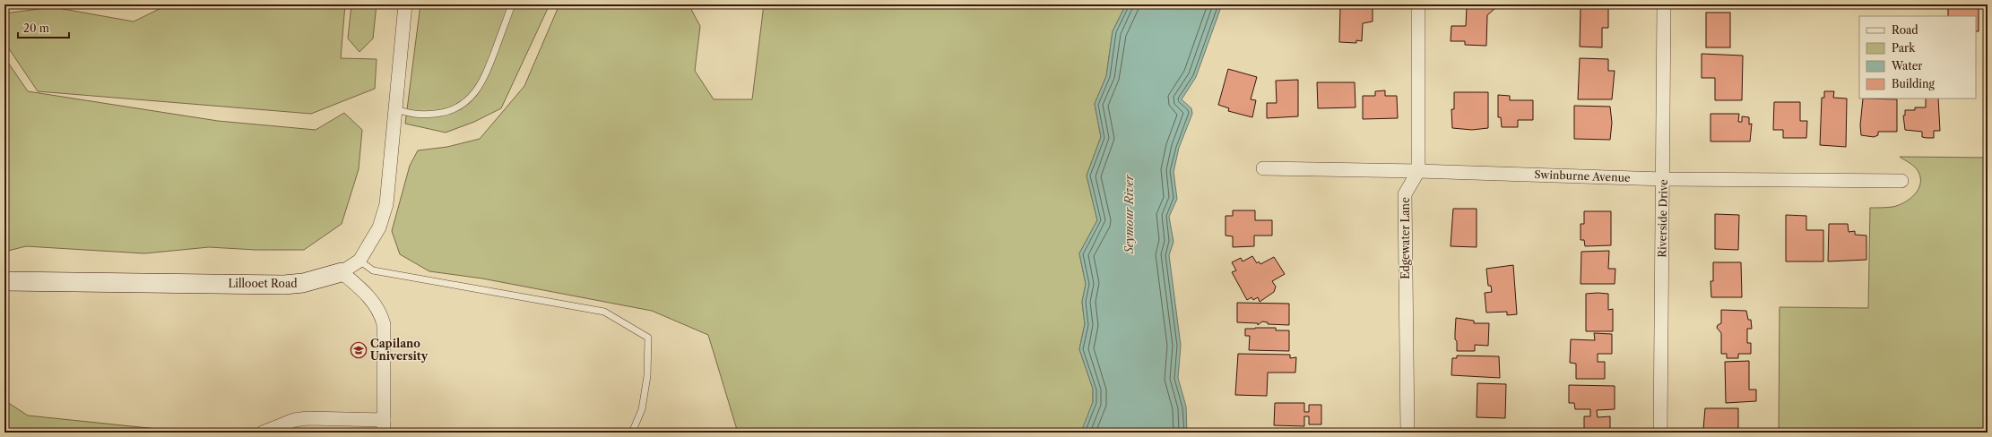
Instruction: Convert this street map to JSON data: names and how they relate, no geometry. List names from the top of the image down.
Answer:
{
  "streets": {
    "street": [
      "Swinburne Avenue",
      "Riverside Drive",
      "Edgewater Lane",
      "Lillooet Road"
    ]
  },
  "crossings": [
    ["Swinburne Avenue", "Riverside Drive"],
    ["Swinburne Avenue", "Edgewater Lane"]
  ],
  "water": ["Seymour River"],
  "places": {
    "school or university": ["Capilano University"]
  },
  "legend": [
    "Road",
    "Park",
    "Water",
    "Building"
  ],
  "scale_bar": "20 m"
}
